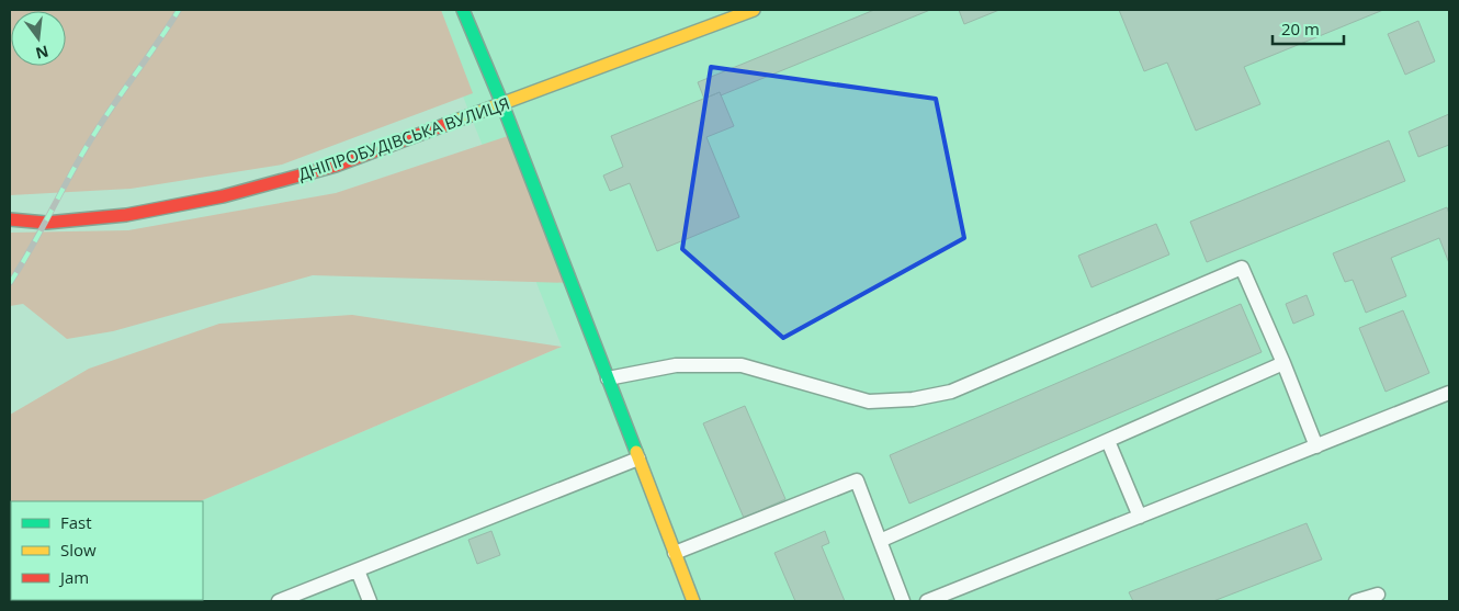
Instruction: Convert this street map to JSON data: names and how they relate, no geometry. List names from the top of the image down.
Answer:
{
  "streets": {
    "street": ["ДНІПРОБУДІВСЬКА ВУЛИЦЯ"]
  },
  "legend": ["Fast", "Slow", "Jam"],
  "scale_bar": "20 m",
  "north": "bottom"
}
